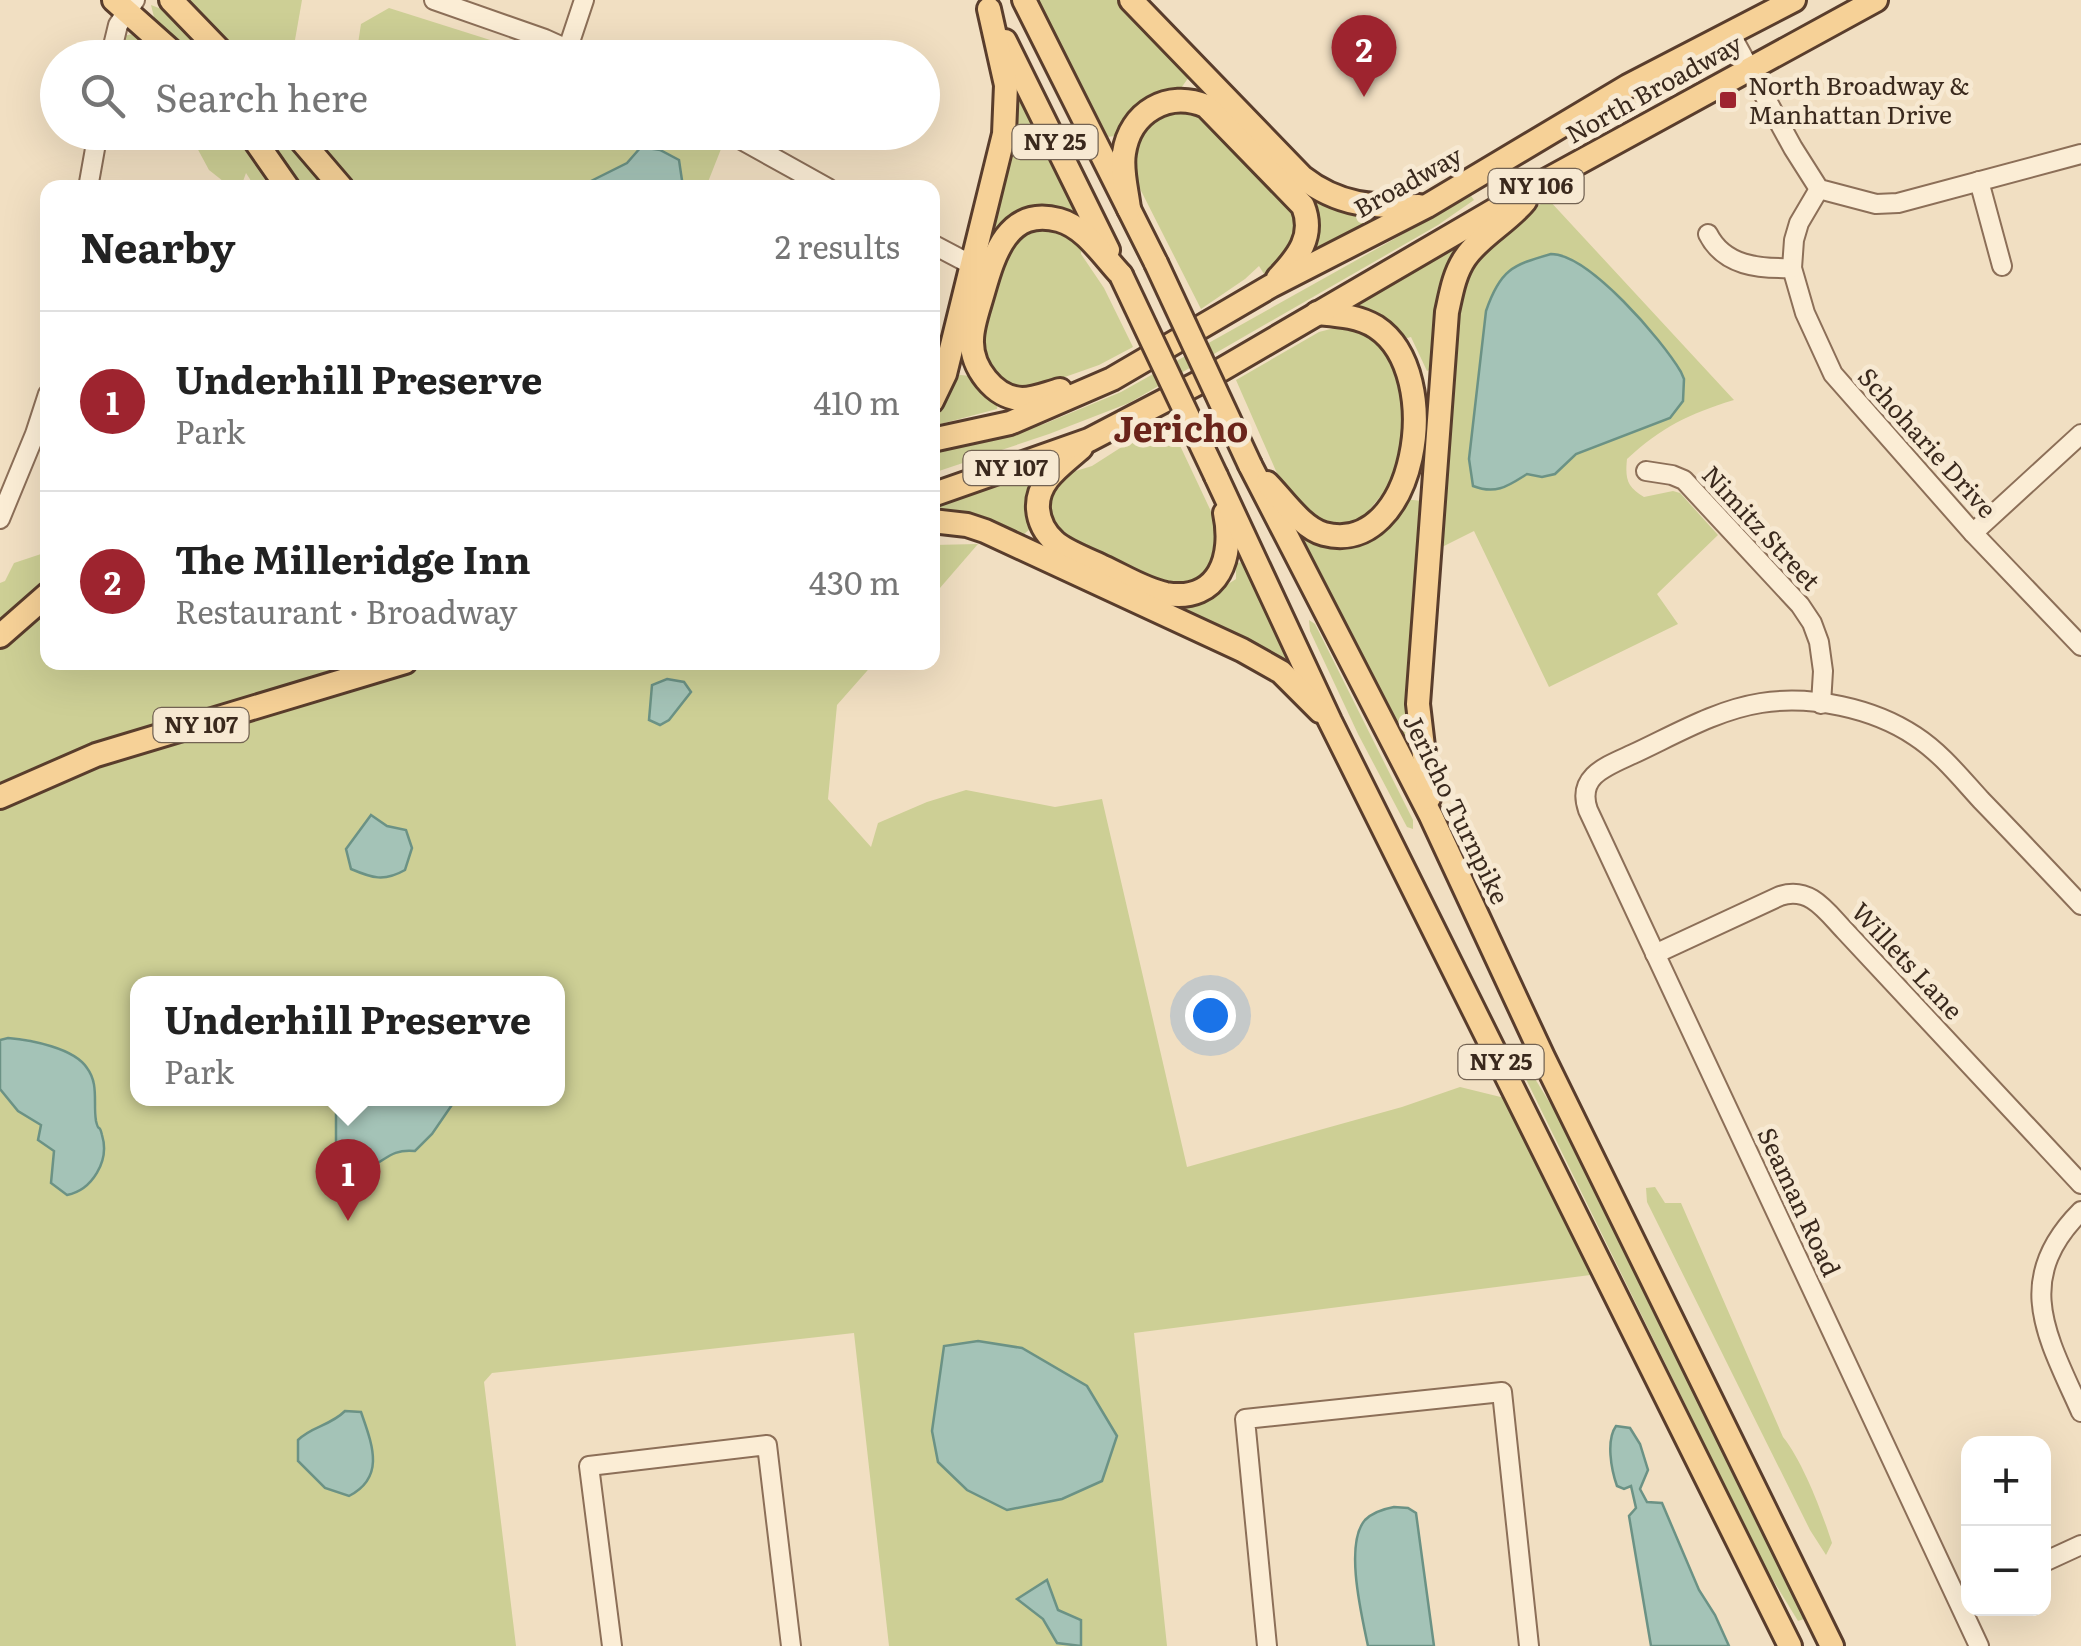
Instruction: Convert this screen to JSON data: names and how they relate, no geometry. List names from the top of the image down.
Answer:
{
  "streets": {
    "main road": [
      "North Broadway",
      "NY 25",
      "Broadway",
      "NY 106",
      "NY 107",
      "Jericho Turnpike"
    ],
    "street": [
      "Schoharie Drive",
      "Nimitz Street",
      "Willets Lane",
      "Seaman Road"
    ]
  },
  "crossings": [
    ["North Broadway", "Broadway"],
    ["North Broadway", "NY 106"],
    ["North Broadway", "NY 107"],
    ["Broadway", "NY 106"],
    ["NY 106", "NY 107"],
    ["Nimitz Street", "Seaman Road"],
    ["Willets Lane", "Seaman Road"]
  ],
  "districts": ["Jericho"],
  "places": {
    "transit": ["North Broadway & Manhattan Drive"]
  },
  "page": {
    "pins": ["2", "1"],
    "search": "Search here",
    "heading": ["Nearby", "2 results"],
    "list": [
      {
        "mark": "1",
        "name": "Underhill Preserve",
        "note": "Park",
        "value": "410 m"
      },
      {
        "mark": "2",
        "name": "The Milleridge Inn",
        "note": "Restaurant · Broadway",
        "value": "430 m"
      }
    ],
    "popup": ["Underhill Preserve", "Park"],
    "map_buttons": ["+", "−"]
  }
}
